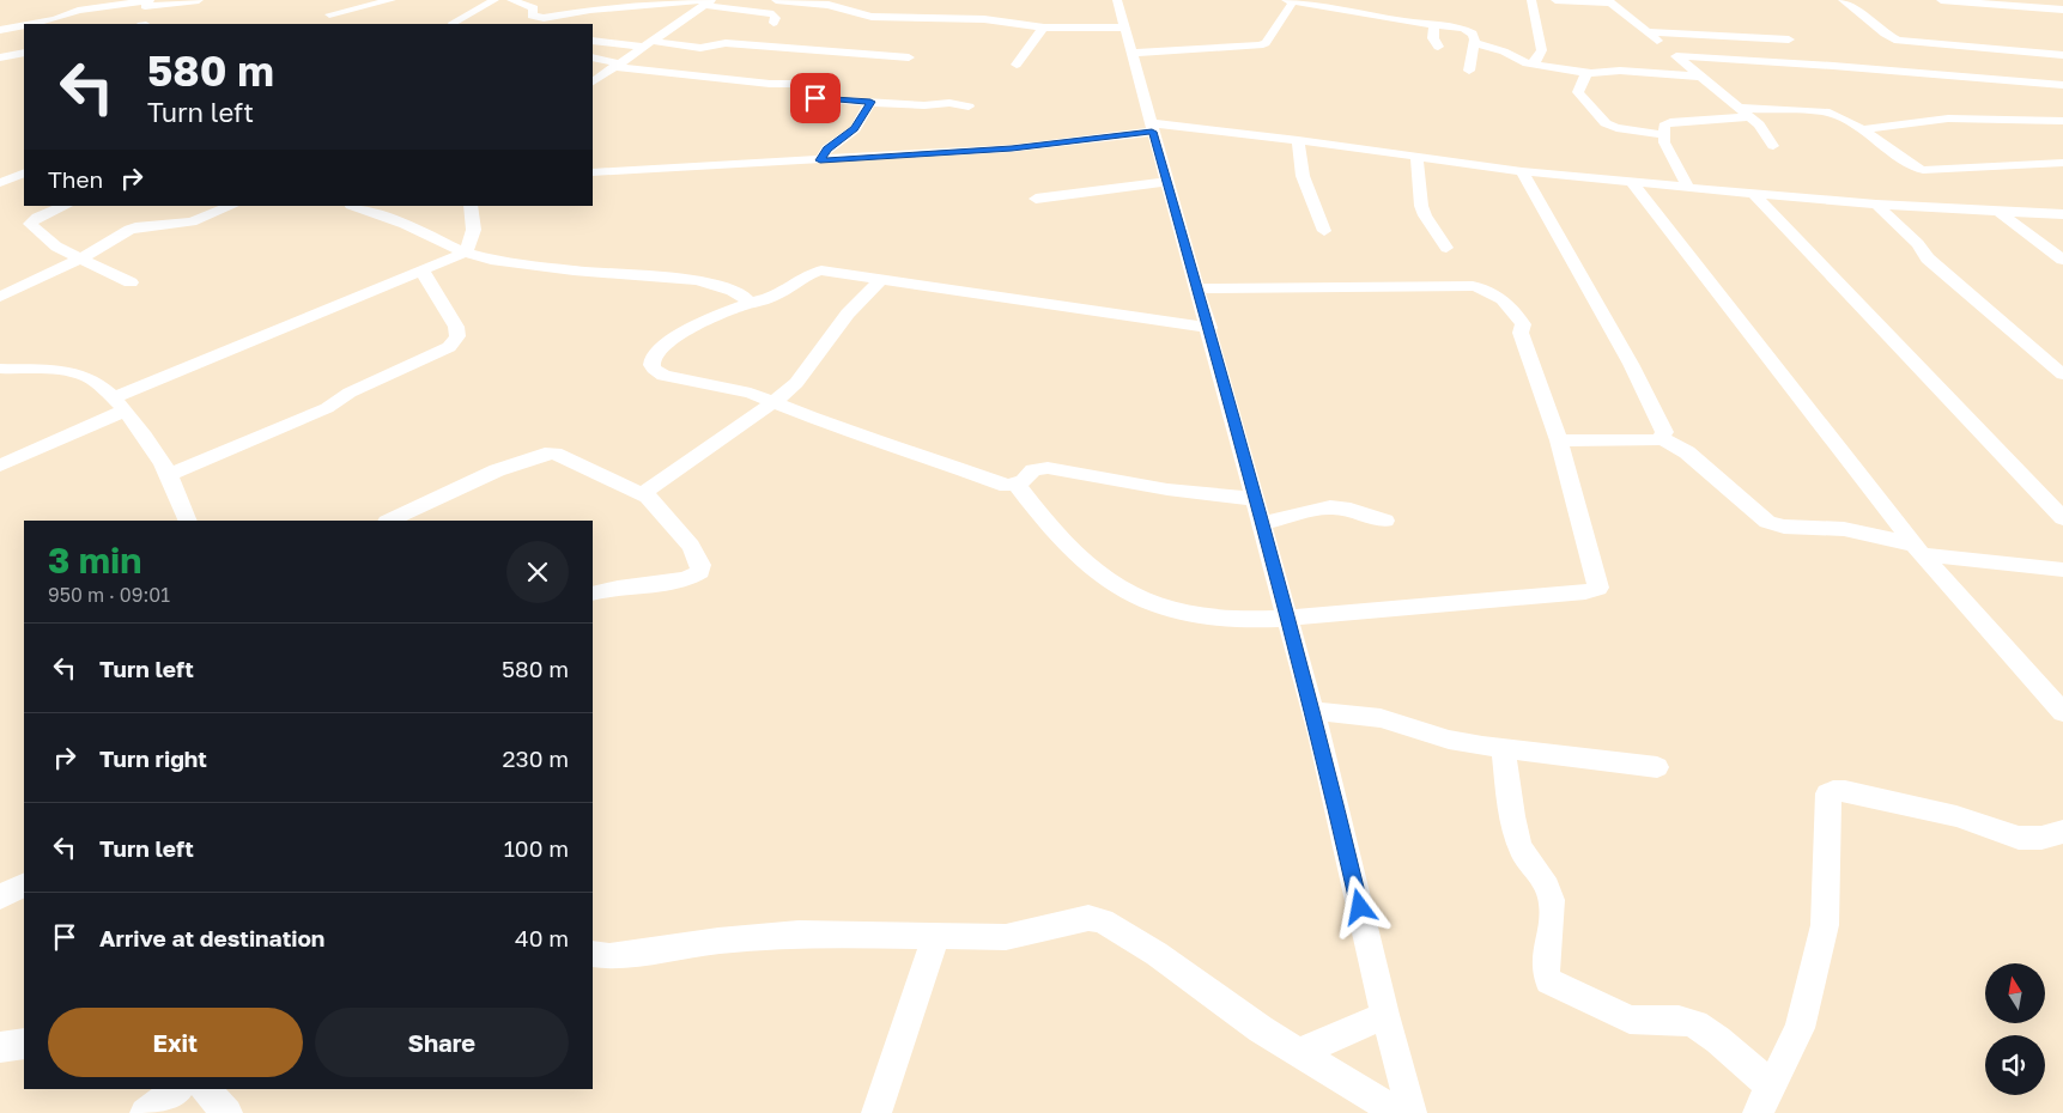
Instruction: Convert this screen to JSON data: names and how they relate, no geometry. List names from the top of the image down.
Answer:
{
  "north": "top",
  "page": {
    "turn": ["580 m", "Turn left"],
    "then": "Then",
    "heading": ["3 min", "950 m · 09:01"],
    "list": [
      {
        "name": "Turn left",
        "value": "580 m"
      },
      {
        "name": "Turn right",
        "value": "230 m"
      },
      {
        "name": "Turn left",
        "value": "100 m"
      },
      {
        "name": "Arrive at destination",
        "value": "40 m"
      }
    ],
    "buttons": ["Exit", "Share"]
  }
}
